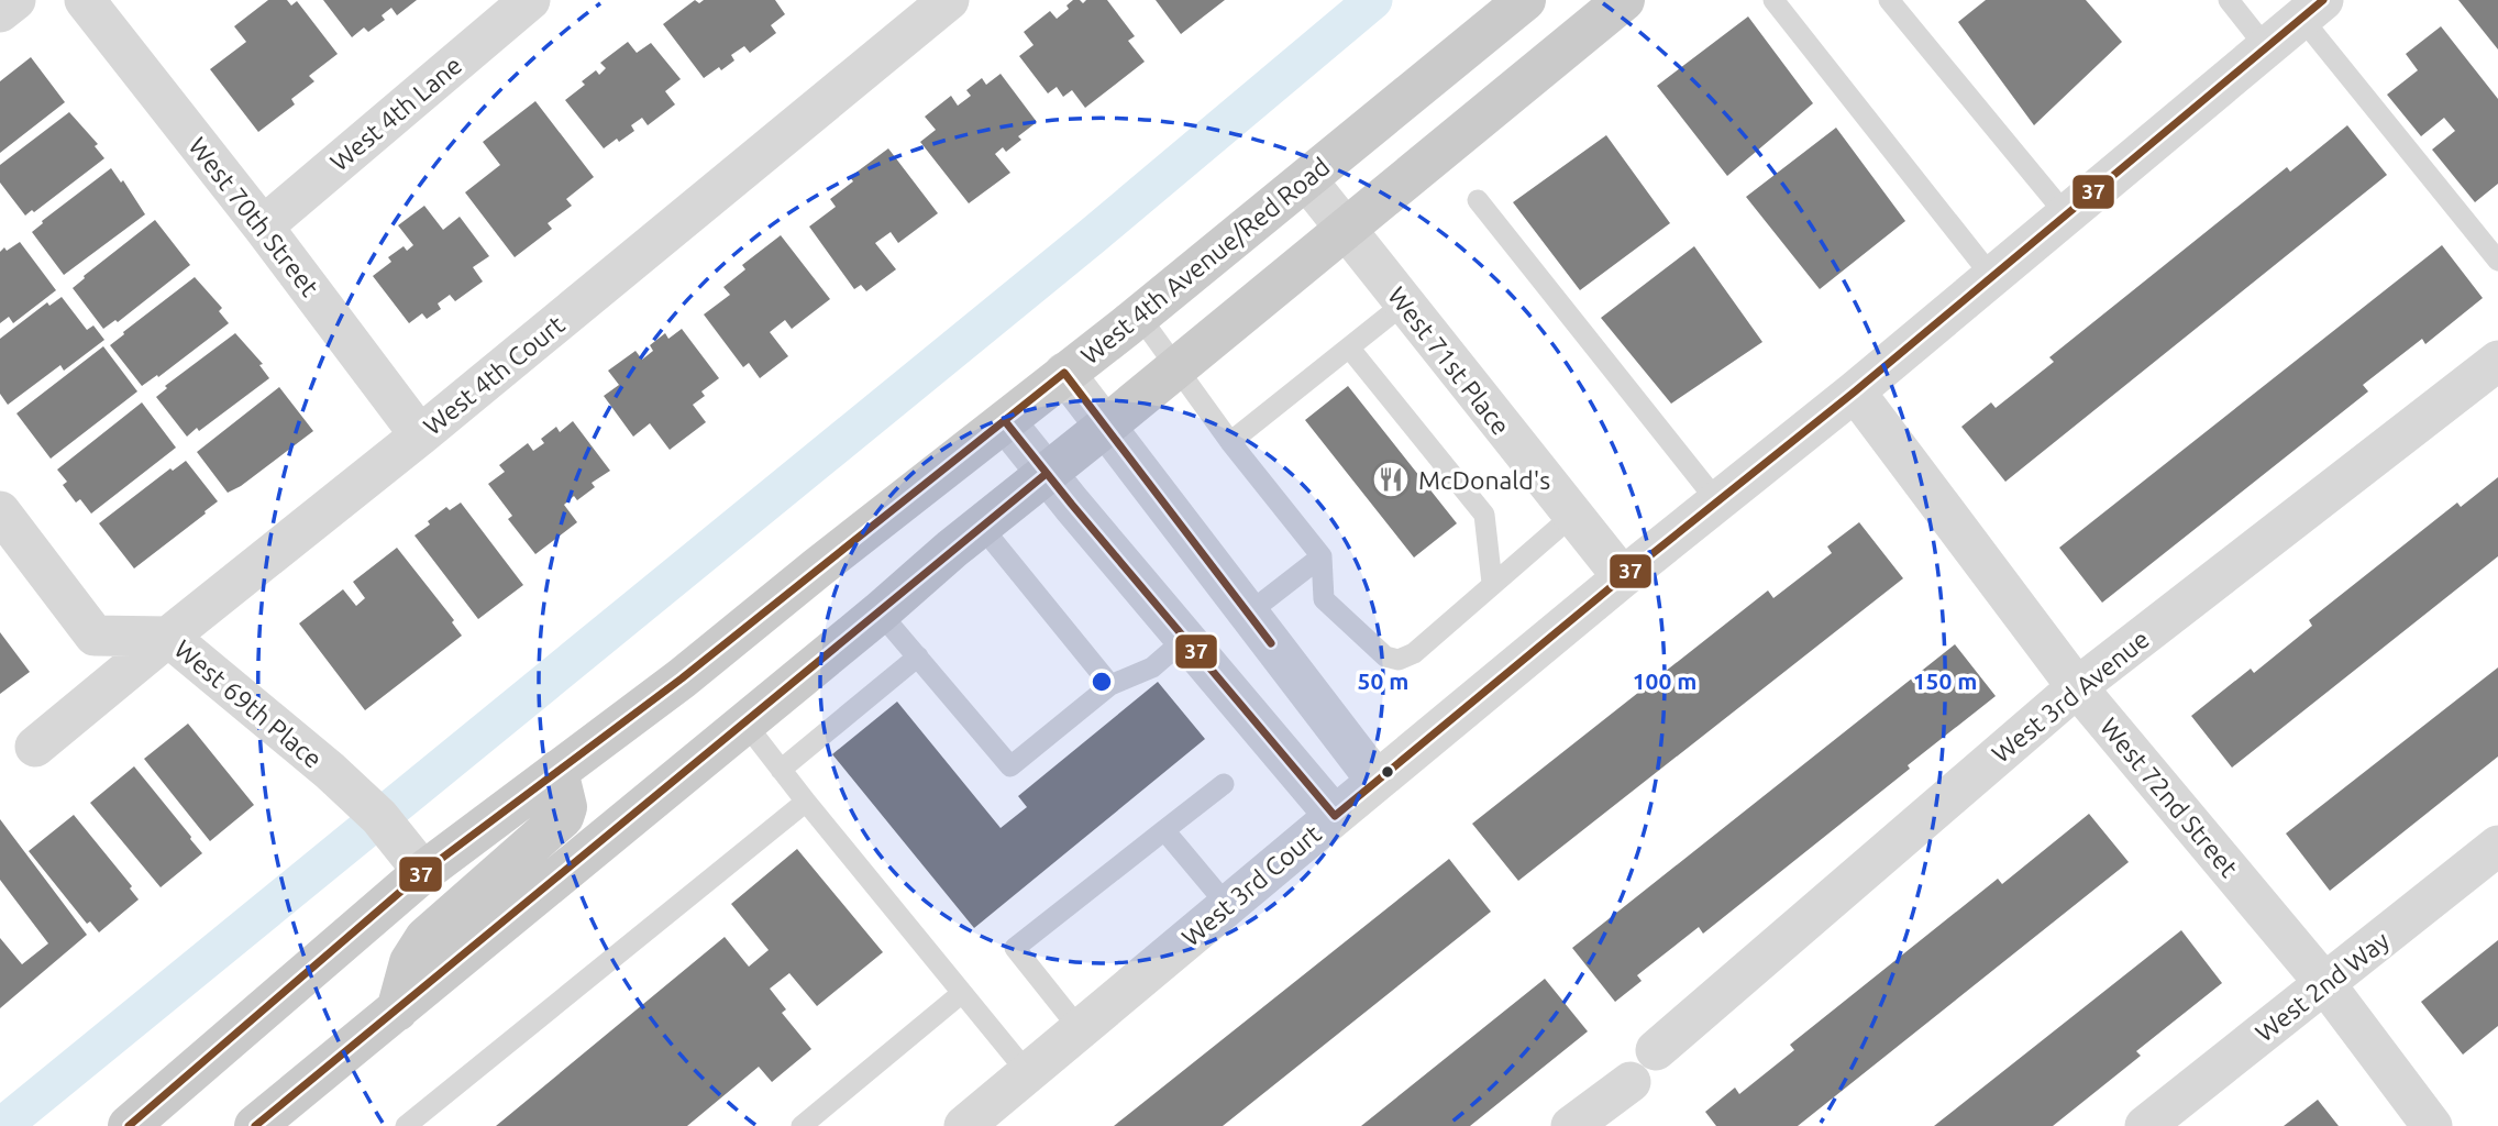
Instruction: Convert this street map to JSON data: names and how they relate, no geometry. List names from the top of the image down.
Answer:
{
  "streets": {
    "main road": ["West 4th Avenue/Red Road"],
    "street": [
      "West 4th Lane",
      "West 70th Street",
      "West 71st Place",
      "West 4th Court",
      "West 3rd Avenue",
      "West 69th Place",
      "West 72nd Street",
      "West 3rd Court",
      "West 2nd Way"
    ]
  },
  "crossings": [
    ["West 4th Lane", "West 70th Street"],
    ["West 70th Street", "West 4th Court"],
    ["West 4th Avenue/Red Road", "West 71st Place"],
    ["West 4th Avenue/Red Road", "West 69th Place"],
    ["West 71st Place", "West 3rd Court"],
    ["West 4th Court", "West 69th Place"],
    ["West 3rd Avenue", "West 72nd Street"],
    ["West 72nd Street", "West 3rd Court"],
    ["West 72nd Street", "West 2nd Way"]
  ],
  "places": {
    "restaurant": ["McDonald's"]
  },
  "lines": ["transit line 37"],
  "rings": ["50 m", "100 m", "150 m"]
}
